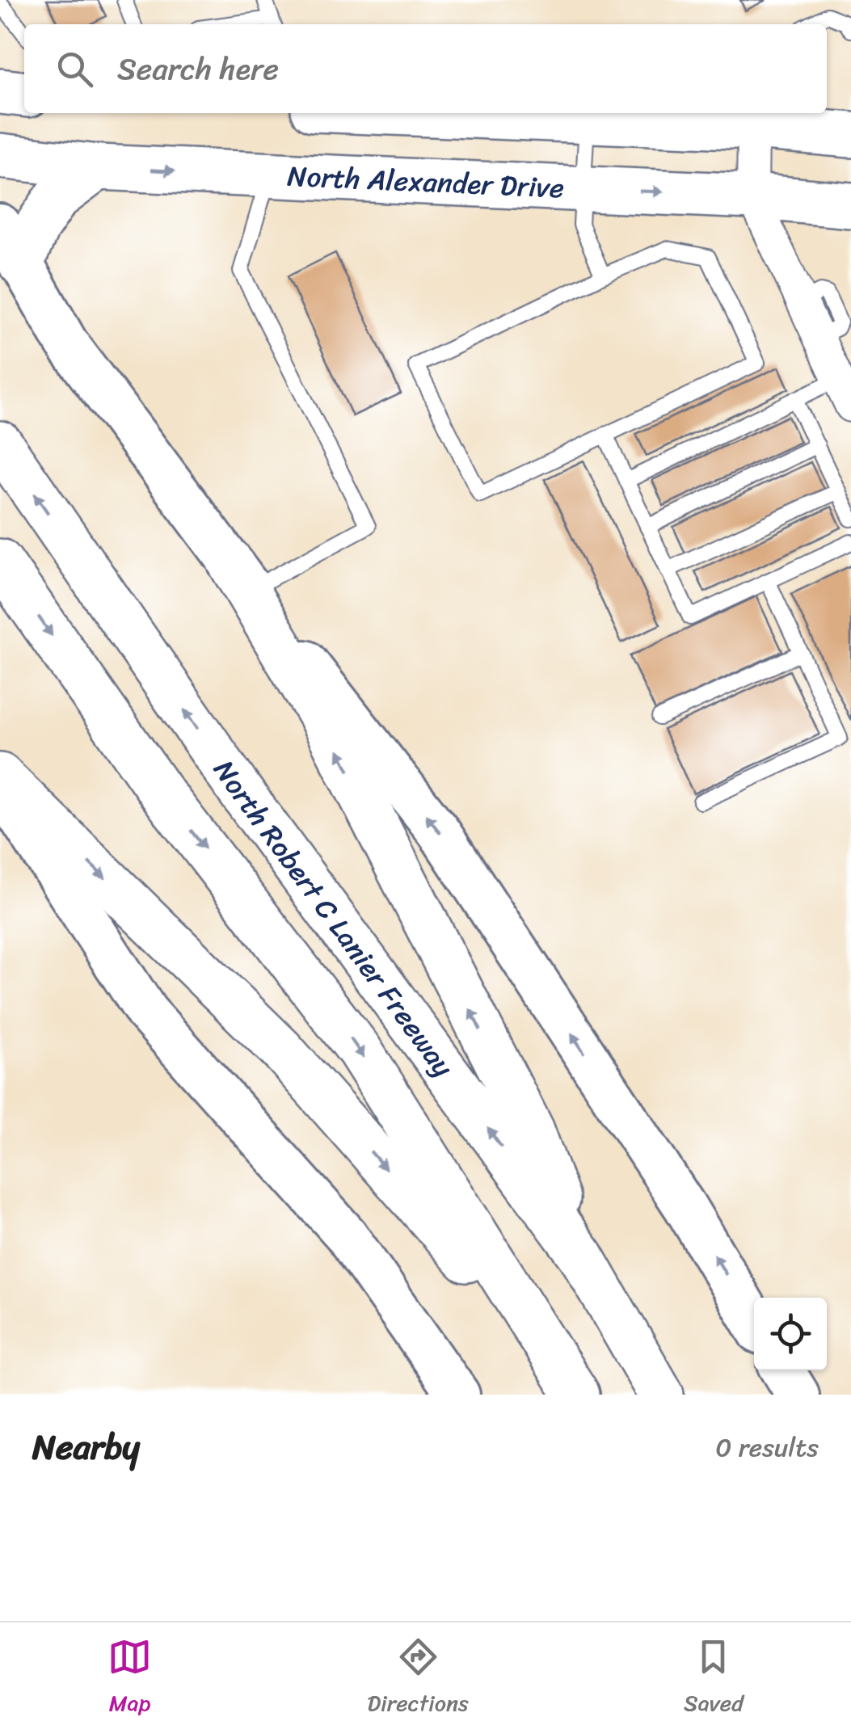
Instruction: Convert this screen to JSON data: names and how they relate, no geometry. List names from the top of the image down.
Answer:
{
  "streets": {
    "main road": ["North Alexander Drive", "North Robert C Lanier Freeway"]
  },
  "page": {
    "search": "Search here",
    "heading": ["Nearby", "0 results"],
    "nav": ["Map", "Directions", "Saved"]
  }
}
